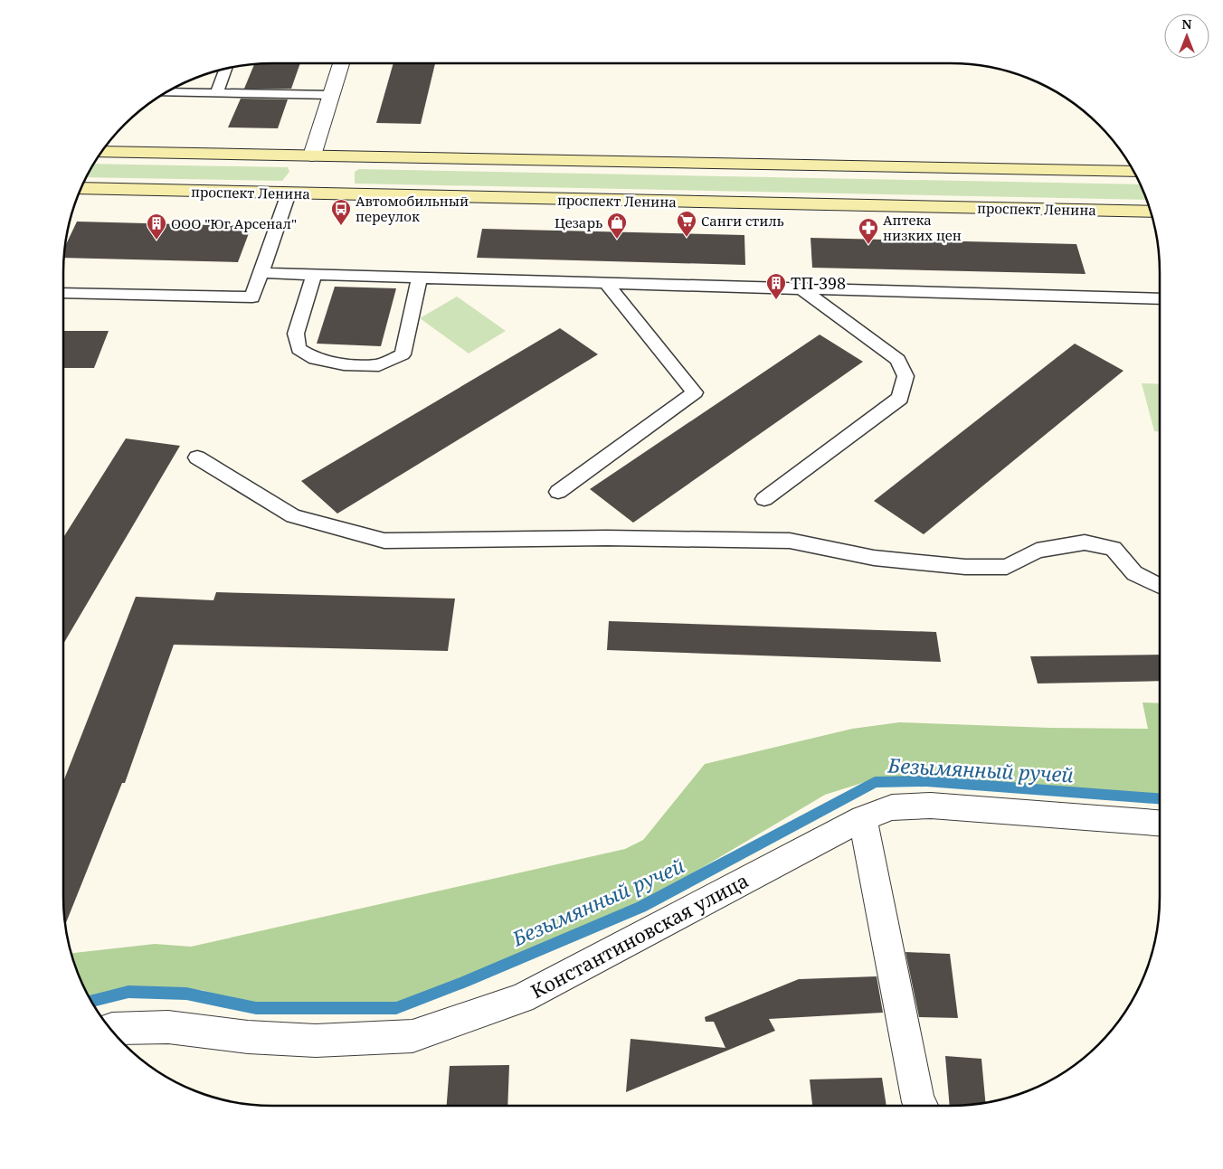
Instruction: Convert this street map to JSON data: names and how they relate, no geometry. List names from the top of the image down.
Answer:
{
  "streets": {
    "main road": ["проспект Ленина"],
    "street": ["Константиновская улица"]
  },
  "water": ["Безымянный ручей"],
  "places": {
    "bus stop": ["Автомобильный переулок"],
    "supermarket": ["Санги стиль"],
    "shop": ["Цезарь"],
    "building": ["ООО \"Юг Арсенал\"", "ТП-398"],
    "pharmacy": ["Аптека низких цен"]
  },
  "north": "top"
}
